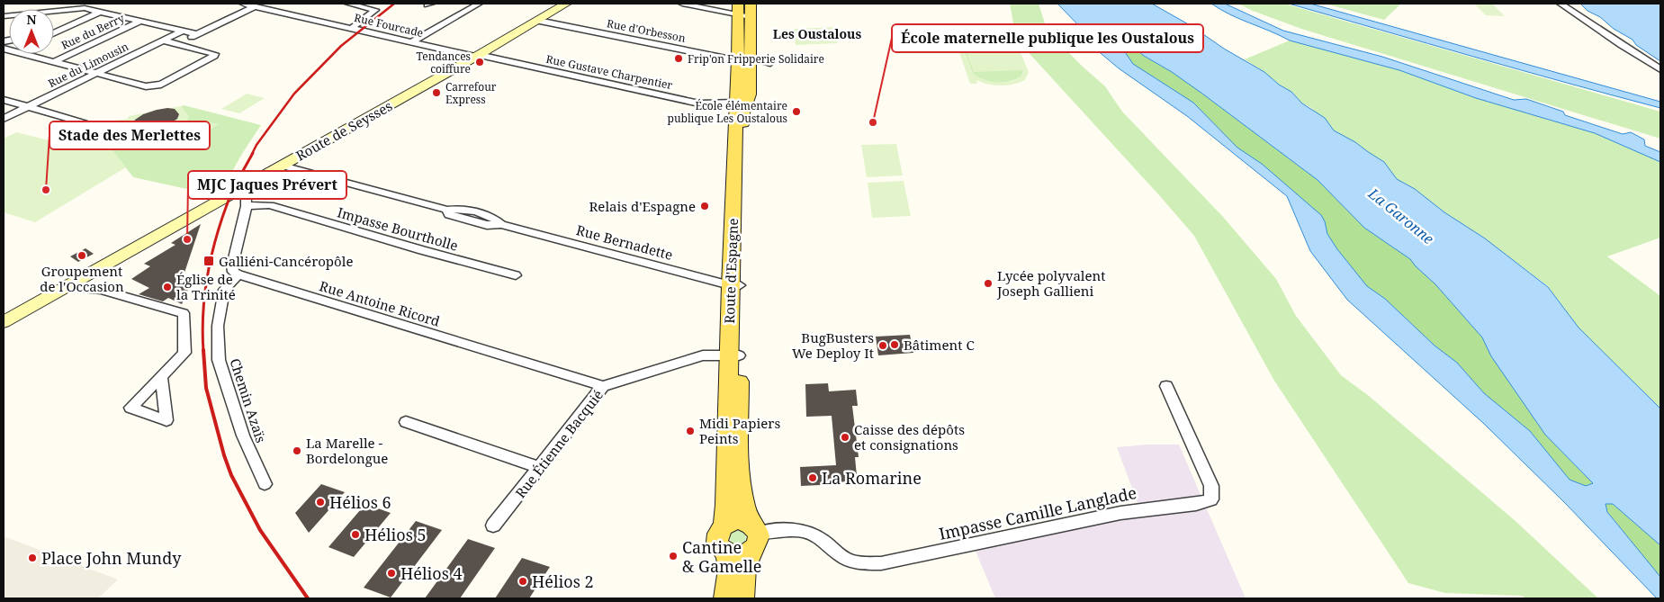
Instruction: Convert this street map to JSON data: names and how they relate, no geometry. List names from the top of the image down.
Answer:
{
  "streets": {
    "main road": ["Route de Seysses", "Route d'Espagne"],
    "street": [
      "Rue Fourcade",
      "Rue d'Orbesson",
      "Rue du Berry",
      "Rue du Limousin",
      "Rue Gustave Charpentier",
      "Impasse Bourtholle",
      "Rue Bernadette",
      "Rue Antoine Ricord",
      "Chemin Azaïs",
      "Rue Étienne Bacquié",
      "Impasse Camille Langlade"
    ]
  },
  "crossings": [
    ["Rue Fourcade", "Rue Gustave Charpentier"],
    ["Rue Fourcade", "Route de Seysses"],
    ["Rue d'Orbesson", "Route de Seysses"],
    ["Rue d'Orbesson", "Route d'Espagne"],
    ["Rue Gustave Charpentier", "Route de Seysses"],
    ["Rue Gustave Charpentier", "Route d'Espagne"],
    ["Route de Seysses", "Rue Bernadette"],
    ["Rue Bernadette", "Route d'Espagne"],
    ["Route d'Espagne", "Rue Étienne Bacquié"],
    ["Route d'Espagne", "Impasse Camille Langlade"],
    ["Rue Antoine Ricord", "Chemin Azaïs"],
    ["Rue Antoine Ricord", "Rue Étienne Bacquié"]
  ],
  "districts": ["Les Oustalous"],
  "water": ["La Garonne"],
  "places": {
    "other": [
      "Frip'on Fripperie Solidaire",
      "Tendances coiffure",
      "Carrefour Express",
      "École élémentaire publique Les Oustalous",
      "École maternelle publique les Oustalous",
      "Stade des Merlettes",
      "Relais d'Espagne",
      "MJC Jaques Prévert",
      "Groupement de l'Occasion",
      "Lycée polyvalent Joseph Gallieni",
      "Église de la Trinité",
      "Bâtiment C",
      "BugBusters We Deploy It",
      "Midi Papiers Peints",
      "Caisse des dépôts et consignations",
      "La Marelle - Bordelongue",
      "La Romarine",
      "Hélios 6",
      "Hélios 5",
      "Cantine & Gamelle",
      "Place John Mundy",
      "Hélios 4",
      "Hélios 2"
    ],
    "transit": ["Galliéni-Cancéropôle"]
  },
  "north": "top"
}
